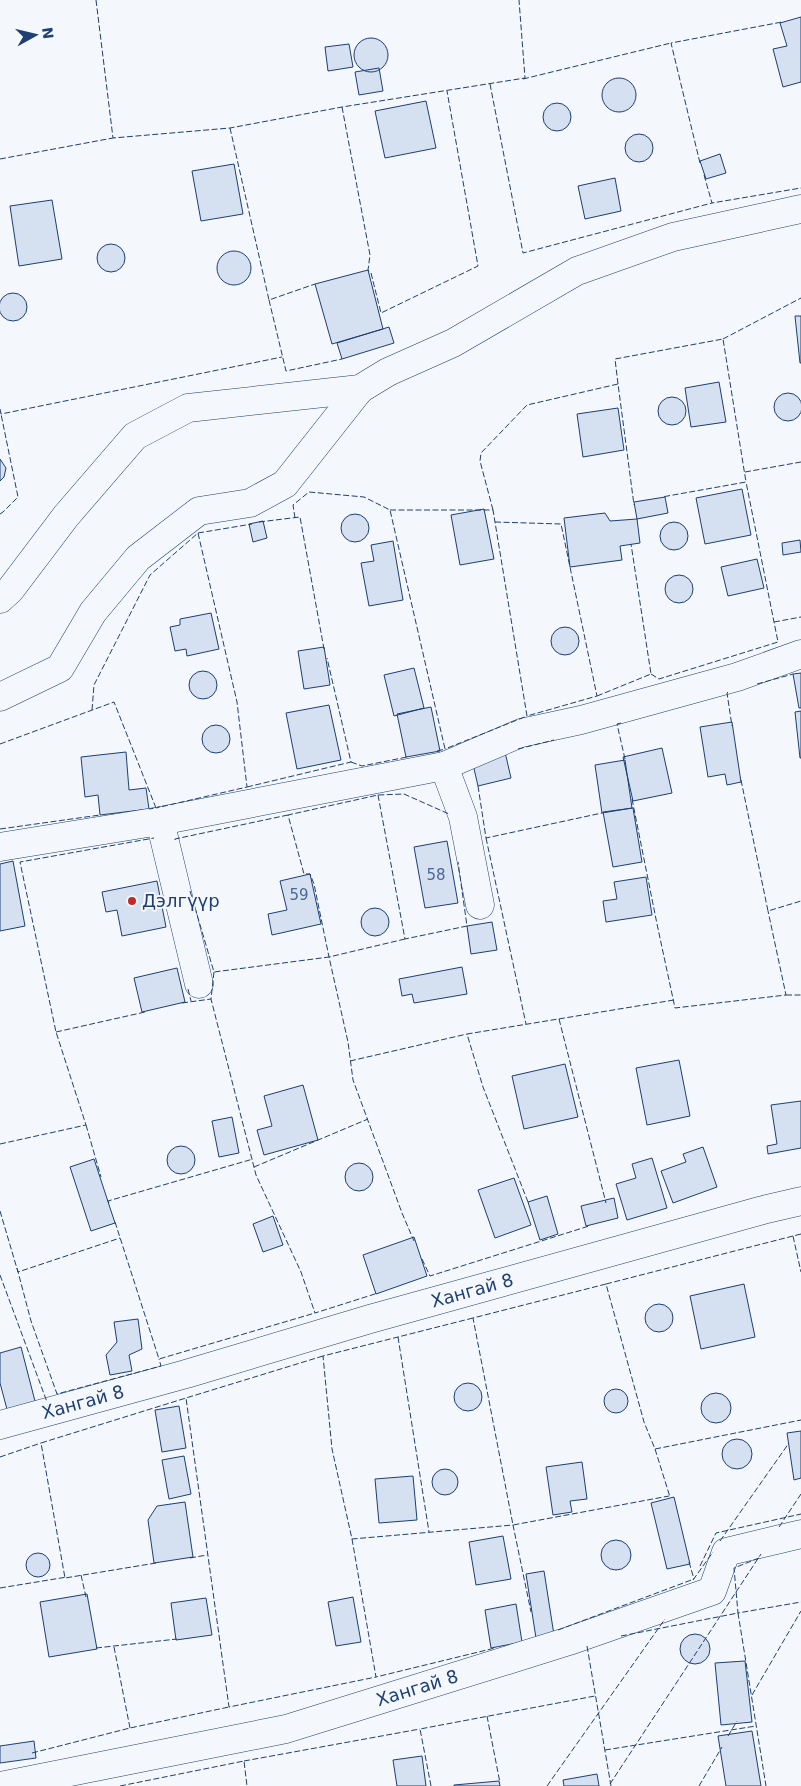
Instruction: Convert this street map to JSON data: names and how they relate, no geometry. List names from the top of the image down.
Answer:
{
  "streets": {
    "street": ["Хангай 8"]
  },
  "places": ["Дэлгүүр"],
  "house_numbers": ["58", "59"],
  "north": "right"
}
